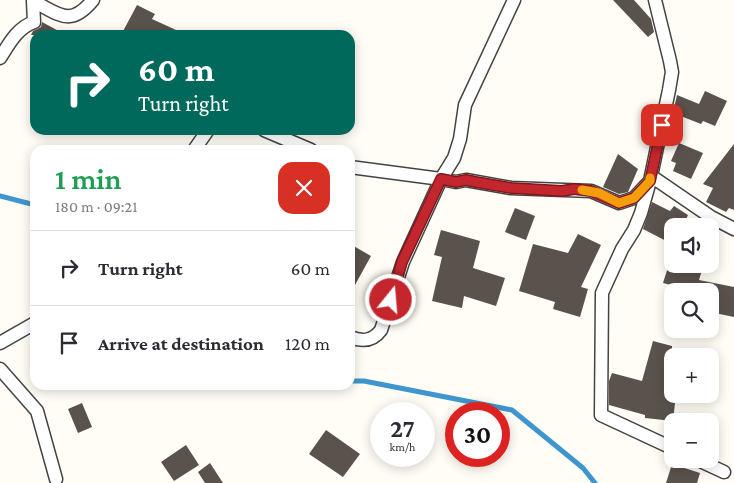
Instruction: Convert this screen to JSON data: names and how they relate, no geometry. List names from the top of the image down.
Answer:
{
  "page": {
    "turn": ["60 m", "Turn right"],
    "heading": ["1 min", "180 m · 09:21"],
    "map_buttons": ["+", "−"],
    "list": [
      {
        "name": "Turn right",
        "value": "60 m"
      },
      {
        "name": "Arrive at destination",
        "value": "120 m"
      }
    ],
    "speed": "27 km/h",
    "limit": "30"
  }
}
